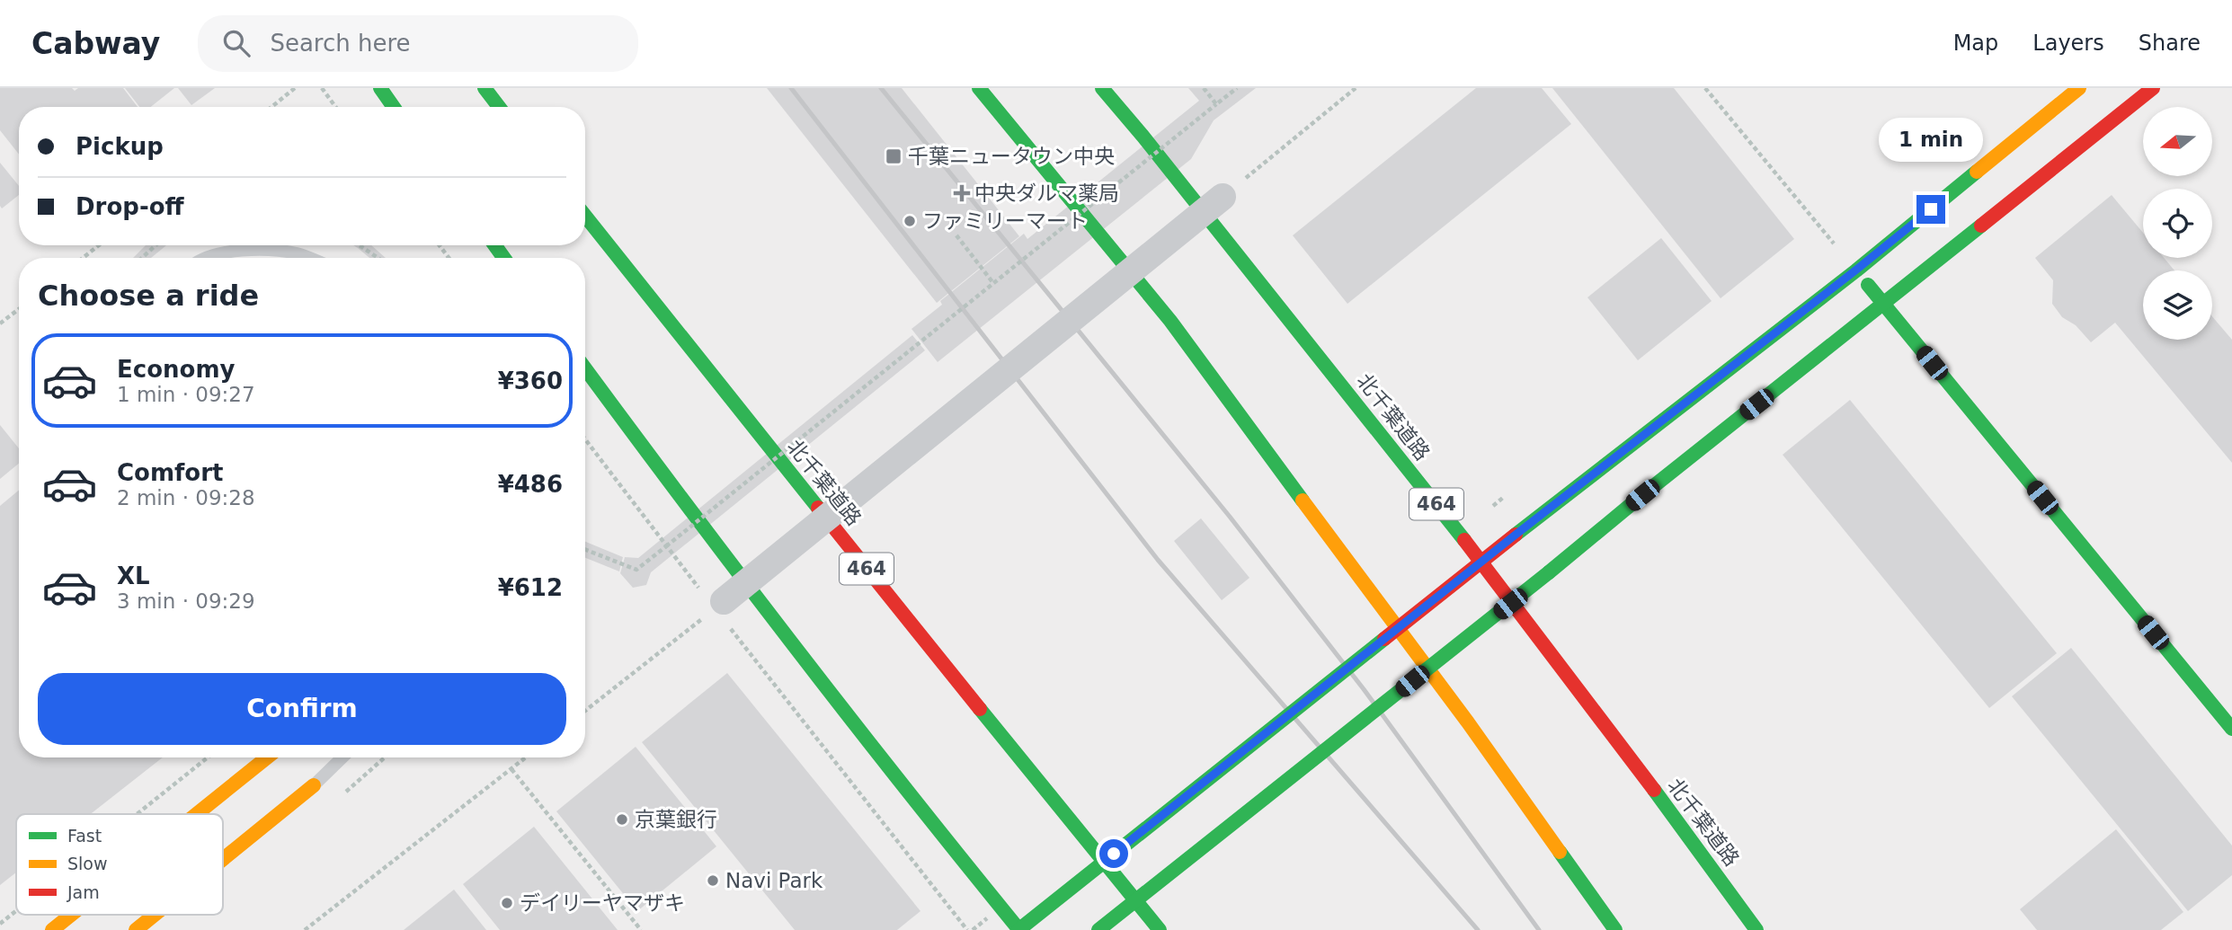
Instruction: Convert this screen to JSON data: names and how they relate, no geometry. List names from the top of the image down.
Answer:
{
  "streets": {
    "main road": ["北千葉道路", "464"]
  },
  "places": {
    "transit": ["千葉ニュータウン中央"],
    "health": ["中央ダルマ薬局"],
    "other": [
      "ファミリーマート",
      "京葉銀行",
      "Navi Park",
      "デイリーヤマザキ"
    ]
  },
  "legend": ["Fast", "Slow", "Jam"],
  "north": "left",
  "page": {
    "header": "Cabway",
    "search": "Search here",
    "nav": ["Map", "Layers", "Share"],
    "banner": ["Pickup", "Drop-off"],
    "bubble": "1 min",
    "heading": "Choose a ride",
    "list": [
      {
        "name": "Economy",
        "note": "1 min · 09:27",
        "value": "¥360"
      },
      {
        "name": "Comfort",
        "note": "2 min · 09:28",
        "value": "¥486"
      },
      {
        "name": "XL",
        "note": "3 min · 09:29",
        "value": "¥612"
      }
    ],
    "buttons": "Confirm"
  }
}
